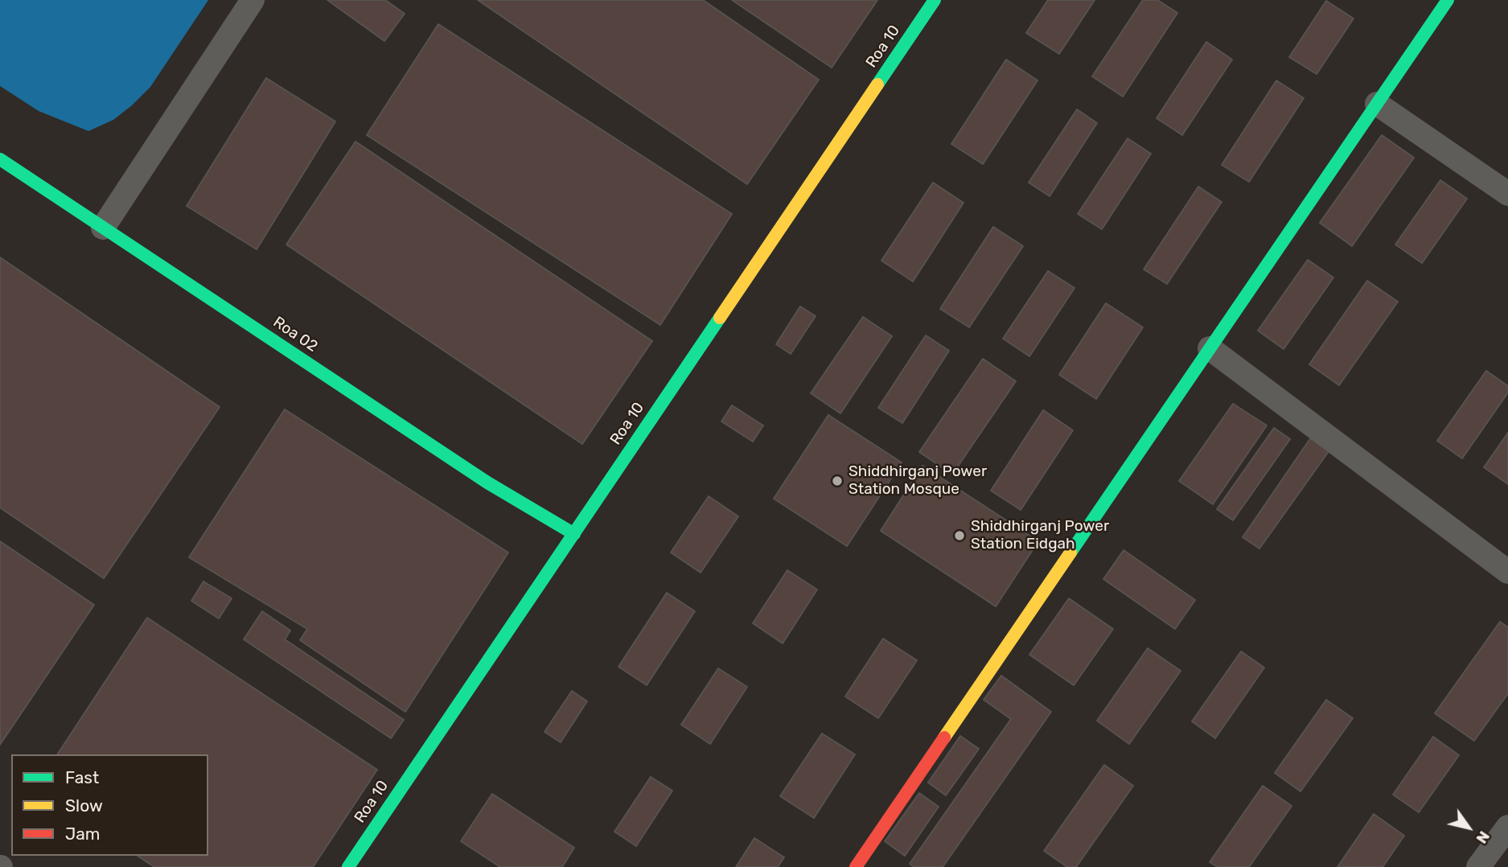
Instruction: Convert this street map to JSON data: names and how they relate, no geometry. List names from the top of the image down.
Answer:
{
  "streets": {
    "street": ["Roa 10", "Roa 02"]
  },
  "crossings": [
    ["Roa 10", "Roa 02"]
  ],
  "places": ["Shiddhirganj Power Station Mosque", "Shiddhirganj Power Station Eidgah"],
  "legend": ["Fast", "Slow", "Jam"],
  "north": "bottom right"
}
